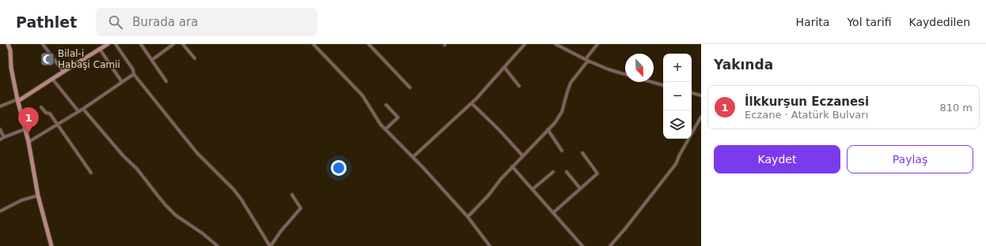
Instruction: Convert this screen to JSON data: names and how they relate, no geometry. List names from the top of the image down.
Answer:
{
  "places": {
    "mosque": ["Bilal-i Habaşi Camii"]
  },
  "north": "bottom right",
  "page": {
    "header": "Pathlet",
    "search": "Burada ara",
    "nav": ["Harita", "Yol tarifi", "Kaydedilen"],
    "heading": "Yakında",
    "map_buttons": ["+", "−"],
    "list": [
      {
        "mark": "1",
        "name": "İlkkurşun Eczanesi",
        "note": "Eczane · Atatürk Bulvarı",
        "value": "810 m"
      }
    ],
    "pins": "1",
    "buttons": ["Kaydet", "Paylaş"]
  }
}
